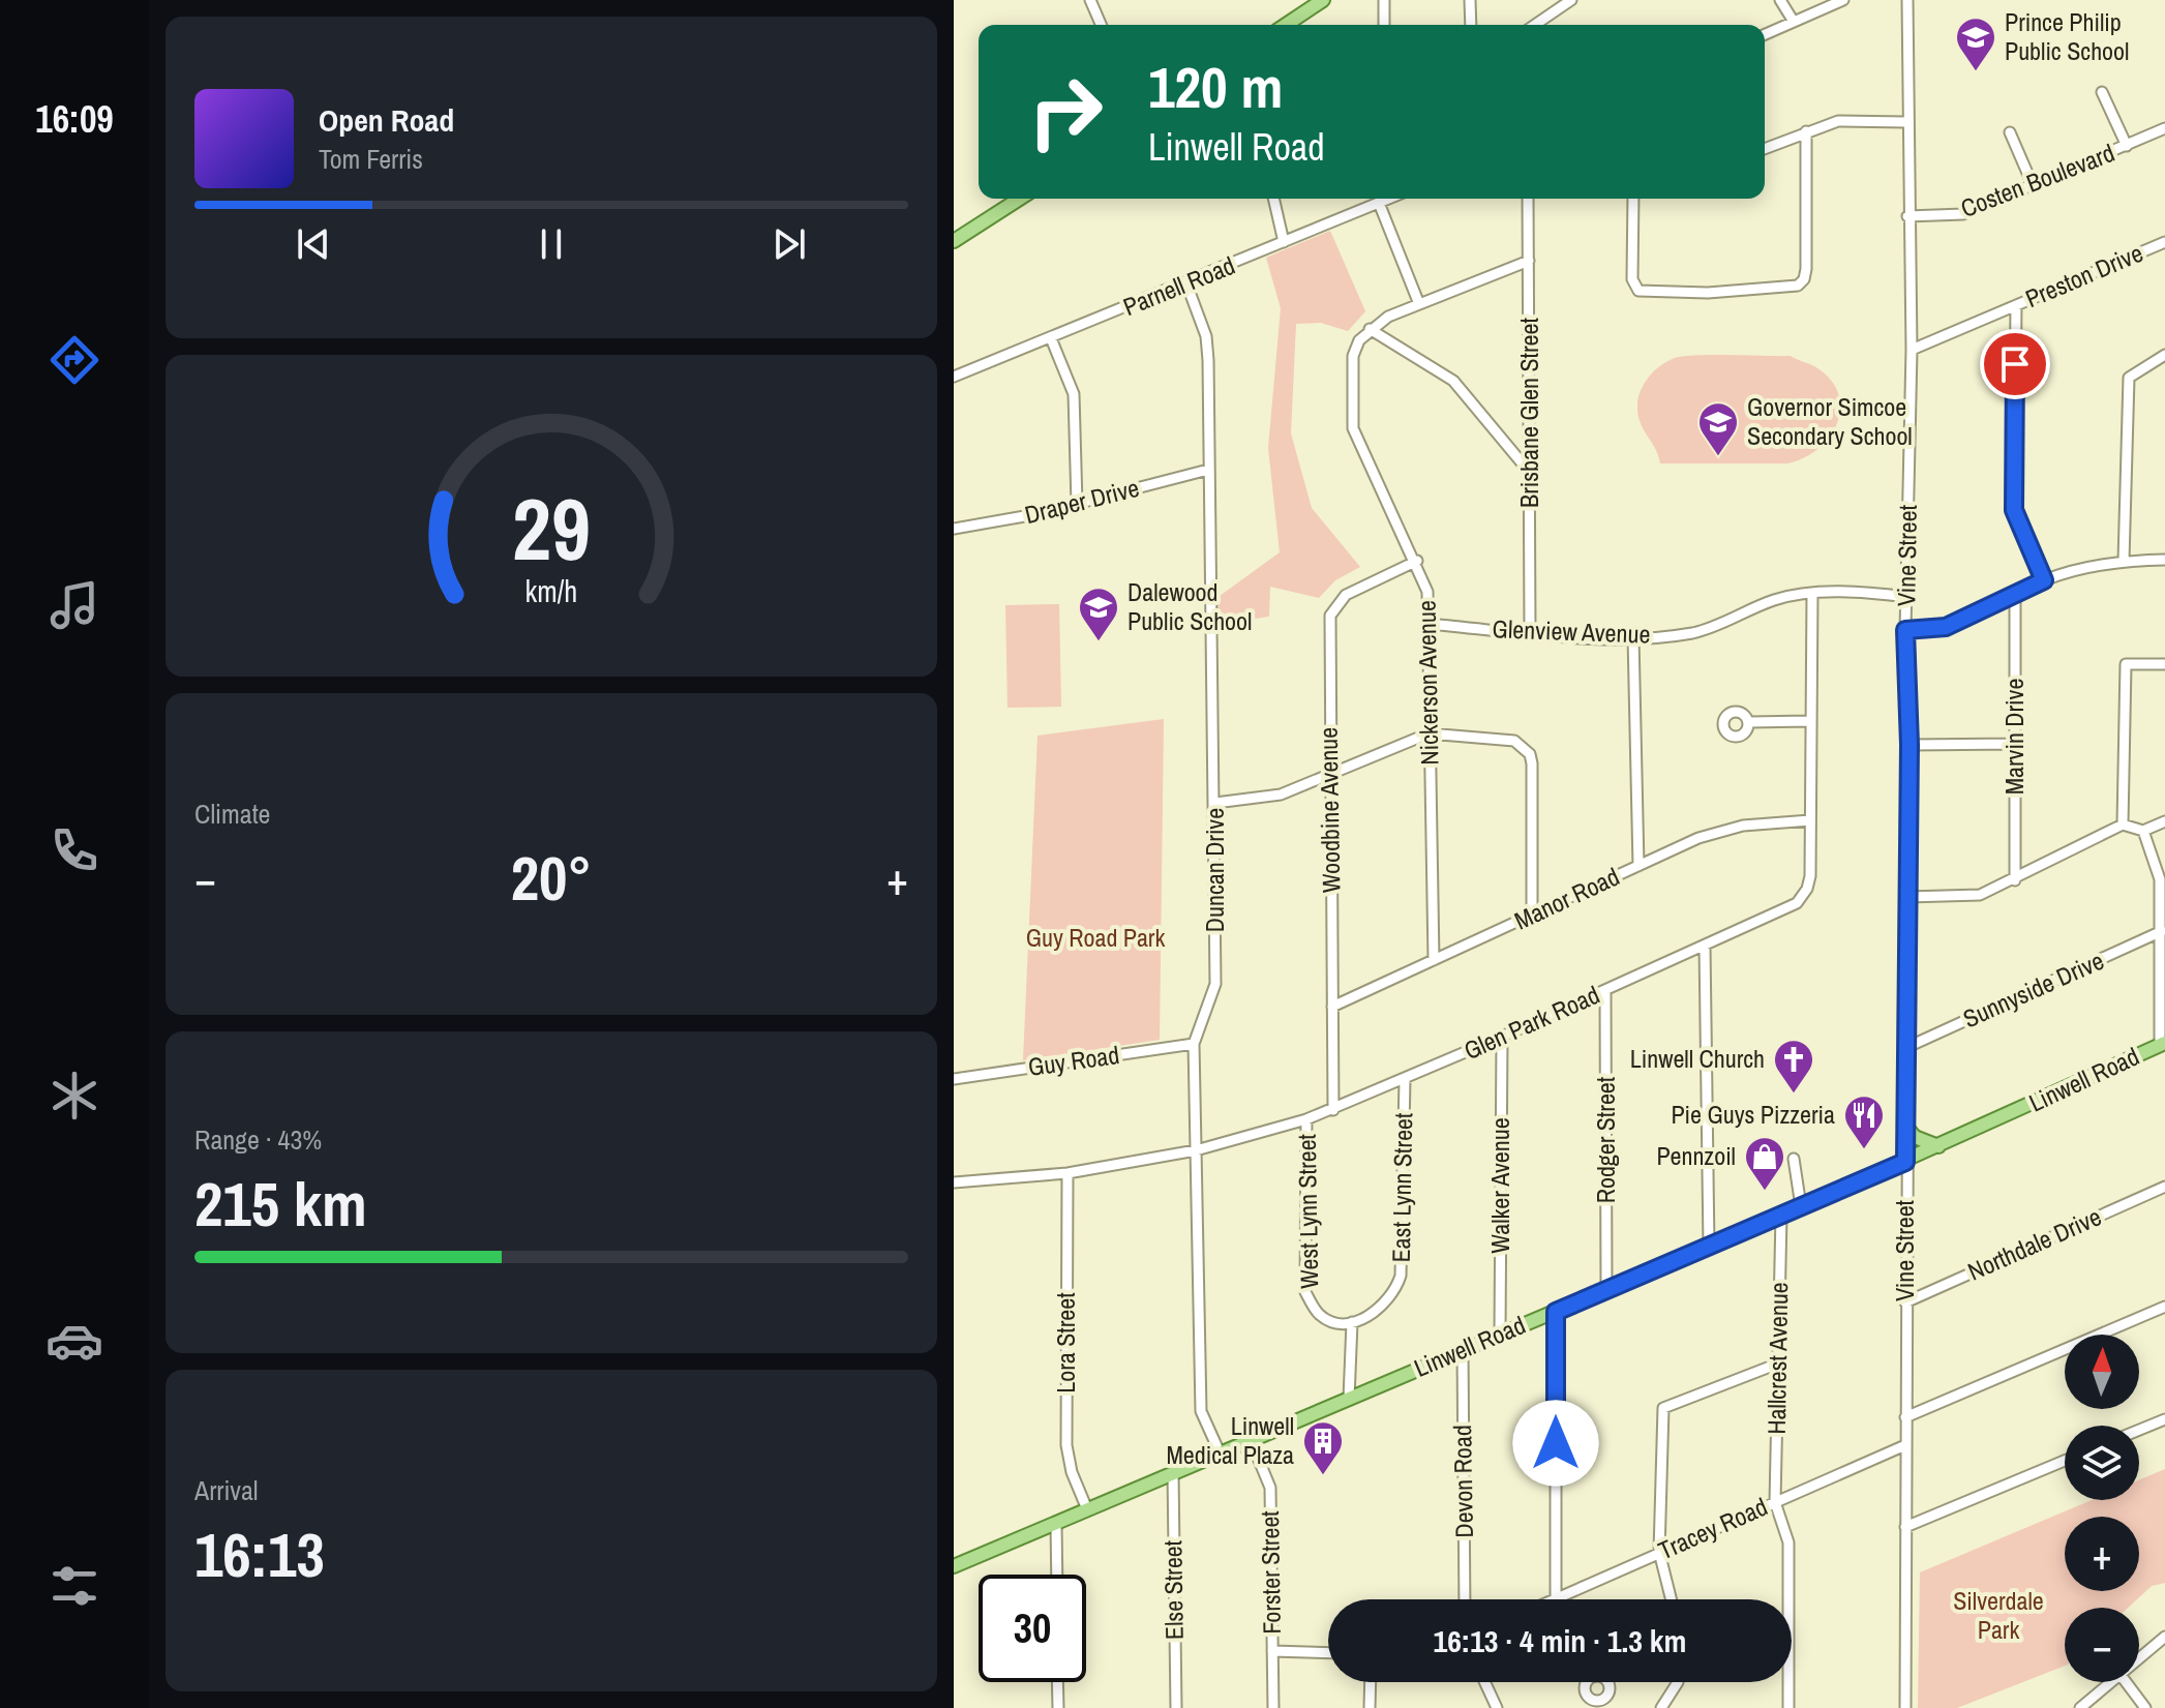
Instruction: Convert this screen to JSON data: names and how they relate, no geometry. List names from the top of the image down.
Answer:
{
  "streets": {
    "main road": ["Linwell Road"],
    "street": [
      "Costen Boulevard",
      "Preston Drive",
      "Parnell Road",
      "Brisbane Glen Street",
      "Draper Drive",
      "Vine Street",
      "Glenview Avenue",
      "Nickerson Avenue",
      "Marvin Drive",
      "Woodbine Avenue",
      "Duncan Drive",
      "Manor Road",
      "Sunnyside Drive",
      "Glen Park Road",
      "Guy Road",
      "Rodger Street",
      "Walker Avenue",
      "East Lynn Street",
      "West Lynn Street",
      "Northdale Drive",
      "Lora Street",
      "Hallcrest Avenue",
      "Devon Road",
      "Tracey Road",
      "Forster Street",
      "Else Street"
    ]
  },
  "crossings": [
    ["Costen Boulevard", "Vine Street"],
    ["Preston Drive", "Vine Street"],
    ["Parnell Road", "Duncan Drive"],
    ["Brisbane Glen Street", "Glenview Avenue"],
    ["Draper Drive", "Duncan Drive"],
    ["Vine Street", "Glenview Avenue"],
    ["Vine Street", "Sunnyside Drive"],
    ["Vine Street", "Linwell Road"],
    ["Vine Street", "Northdale Drive"],
    ["Vine Street", "Tracey Road"],
    ["Glenview Avenue", "Nickerson Avenue"],
    ["Glenview Avenue", "Glen Park Road"],
    ["Nickerson Avenue", "Woodbine Avenue"],
    ["Nickerson Avenue", "Manor Road"],
    ["Woodbine Avenue", "Manor Road"],
    ["Woodbine Avenue", "Glen Park Road"],
    ["Duncan Drive", "Glen Park Road"],
    ["Duncan Drive", "Guy Road"],
    ["Duncan Drive", "Linwell Road"],
    ["Manor Road", "Glen Park Road"],
    ["Glen Park Road", "Rodger Street"],
    ["Glen Park Road", "Walker Avenue"],
    ["Glen Park Road", "East Lynn Street"],
    ["Glen Park Road", "West Lynn Street"],
    ["Glen Park Road", "Lora Street"],
    ["Linwell Road", "Rodger Street"],
    ["Linwell Road", "Walker Avenue"],
    ["Linwell Road", "Lora Street"],
    ["Linwell Road", "Hallcrest Avenue"],
    ["Linwell Road", "Devon Road"],
    ["Linwell Road", "Forster Street"],
    ["Linwell Road", "Else Street"],
    ["East Lynn Street", "West Lynn Street"],
    ["Hallcrest Avenue", "Tracey Road"]
  ],
  "parks": ["Guy Road Park", "Silverdale Park"],
  "places": {
    "school or university": ["Prince Philip Public School", "Governor Simcoe Secondary School", "Dalewood Public School"],
    "church": ["Linwell Church"],
    "restaurant": ["Pie Guys Pizzeria"],
    "shop": ["Pennzoil"],
    "building": ["Linwell Medical Plaza"]
  },
  "north": "top",
  "page": {
    "tabs": "16:09",
    "turn": ["120 m", "Linwell Road"],
    "song": ["Open Road", "Tom Ferris"],
    "tile": [
      "Climate",
      ["Range · 43%", "215 km"],
      ["Arrival", "16:13"]
    ],
    "heat": ["−", "20°", "+"],
    "map_buttons": ["+", "−"],
    "limit": "30",
    "trip": "16:13 · 4 min · 1.3 km",
    "gauge": ["29", "km/h"]
  }
}
